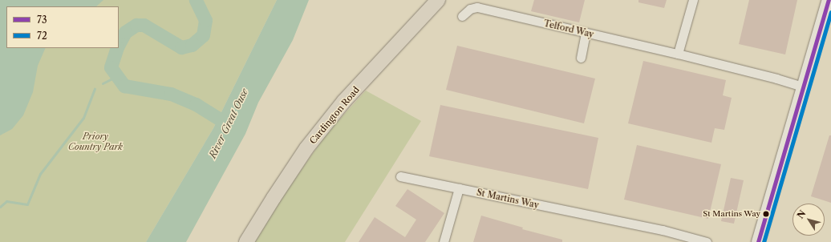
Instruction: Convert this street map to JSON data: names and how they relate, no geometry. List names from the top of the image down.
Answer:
{
  "streets": {
    "main road": ["Cardington Road"],
    "street": ["Telford Way", "St Martins Way"]
  },
  "water": ["River Great Ouse"],
  "parks": ["Priory Country Park"],
  "places": ["St Martins Way"],
  "lines": ["transit line 73", "transit line 72"],
  "legend": ["73", "72"],
  "north": "top left"
}
